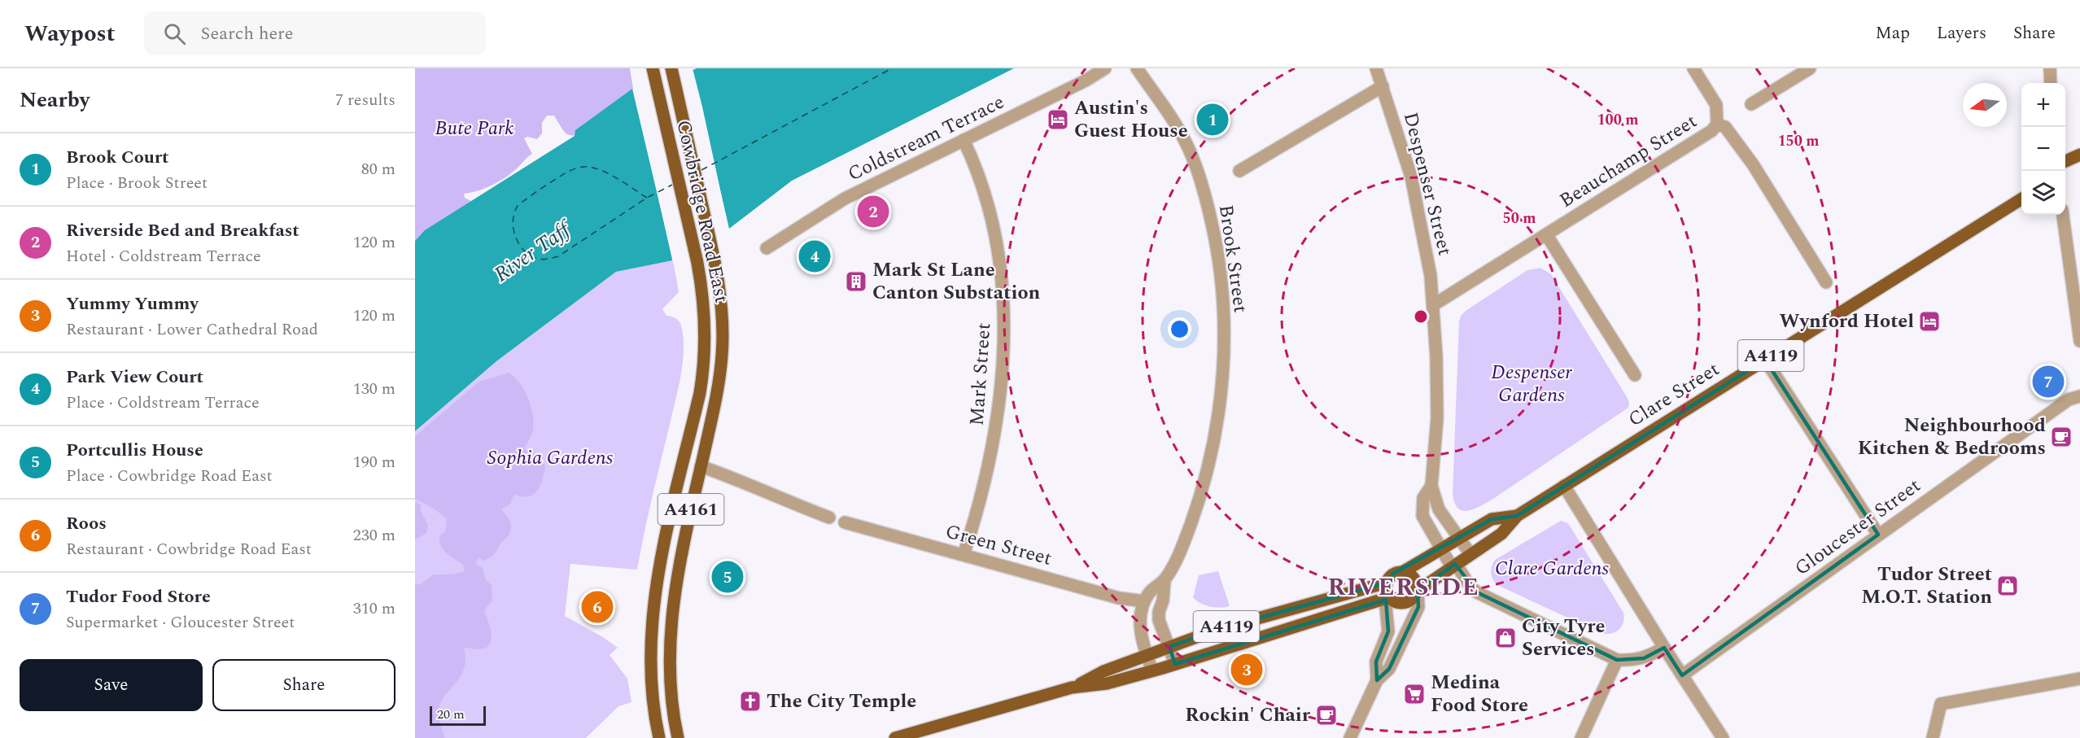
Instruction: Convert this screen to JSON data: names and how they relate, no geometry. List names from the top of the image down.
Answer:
{
  "streets": {
    "main road": [
      "Cowbridge Road East",
      "A4119",
      "Clare Street",
      "A4161"
    ],
    "street": [
      "Coldstream Terrace",
      "Beauchamp Street",
      "Despenser Street",
      "Brook Street",
      "Mark Street",
      "Gloucester Street",
      "Green Street"
    ]
  },
  "crossings": [
    ["Coldstream Terrace", "Mark Street"],
    ["Beauchamp Street", "Despenser Street"],
    ["Despenser Street", "Clare Street"],
    ["Brook Street", "A4119"],
    ["Brook Street", "Green Street"],
    ["A4119", "Clare Street"],
    ["Mark Street", "Green Street"]
  ],
  "districts": ["RIVERSIDE"],
  "water": ["River Taff"],
  "parks": [
    "Bute Park",
    "Despenser Gardens",
    "Sophia Gardens",
    "Clare Gardens"
  ],
  "places": {
    "hotel": ["Austin's Guest House", "Wynford Hotel"],
    "building": ["Mark St Lane Canton Substation"],
    "cafe": ["Neighbourhood Kitchen & Bedrooms", "Rockin' Chair"],
    "shop": ["Tudor Street M.O.T. Station", "City Tyre Services"],
    "supermarket": ["Medina Food Store"],
    "church": ["The City Temple"]
  },
  "scale_bar": "20 m",
  "north": "left",
  "page": {
    "header": "Waypost",
    "search": "Search here",
    "nav": ["Map", "Layers", "Share"],
    "heading": ["Nearby", "7 results"],
    "map_buttons": ["+", "−"],
    "pins": [
      "1",
      "2",
      "4",
      "7",
      "5",
      "6",
      "3"
    ],
    "list": [
      {
        "mark": "1",
        "name": "Brook Court",
        "note": "Place · Brook Street",
        "value": "80 m"
      },
      {
        "mark": "2",
        "name": "Riverside Bed and Breakfast",
        "note": "Hotel · Coldstream Terrace",
        "value": "120 m"
      },
      {
        "mark": "3",
        "name": "Yummy Yummy",
        "note": "Restaurant · Lower Cathedral Road",
        "value": "120 m"
      },
      {
        "mark": "4",
        "name": "Park View Court",
        "note": "Place · Coldstream Terrace",
        "value": "130 m"
      },
      {
        "mark": "5",
        "name": "Portcullis House",
        "note": "Place · Cowbridge Road East",
        "value": "190 m"
      },
      {
        "mark": "6",
        "name": "Roos",
        "note": "Restaurant · Cowbridge Road East",
        "value": "230 m"
      },
      {
        "mark": "7",
        "name": "Tudor Food Store",
        "note": "Supermarket · Gloucester Street",
        "value": "310 m"
      }
    ],
    "buttons": ["Save", "Share"],
    "scale": "20 m"
  },
  "rings": ["100 m", "150 m", "50 m"]
}
